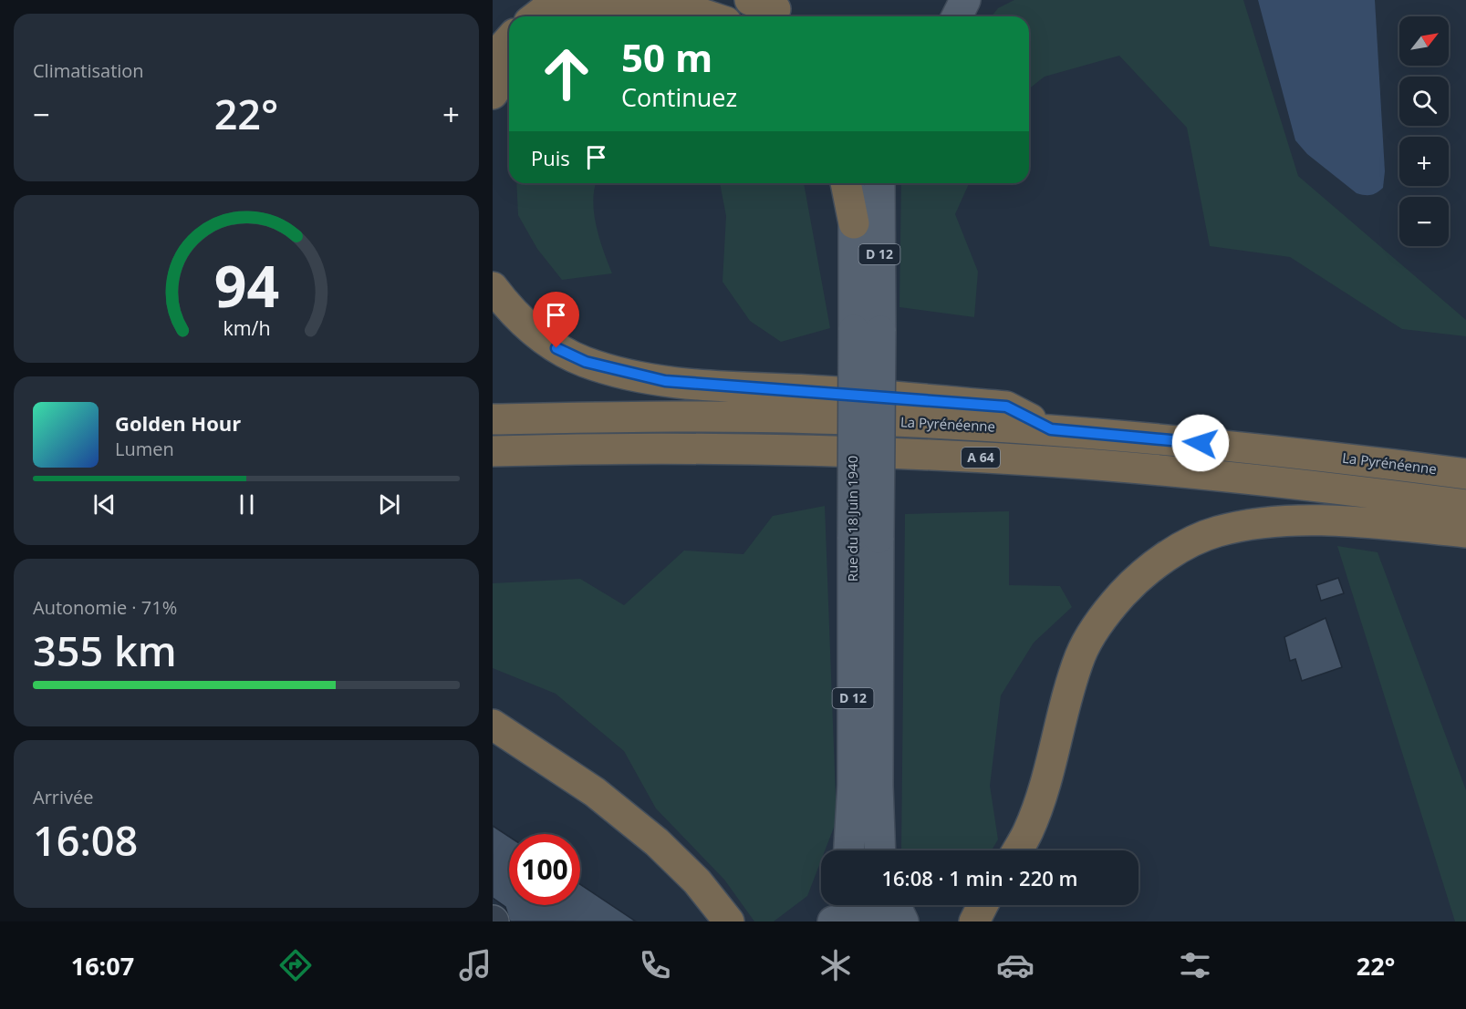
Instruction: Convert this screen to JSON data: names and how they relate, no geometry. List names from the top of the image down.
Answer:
{
  "streets": {
    "highway": ["La Pyrénéenne", "A 64"],
    "main road": ["D 12", "Rue du 18 Juin 1940"]
  },
  "north": "top right",
  "page": {
    "tile": [
      "Climatisation",
      ["Autonomie · 71%", "355 km"],
      ["Arrivée", "16:08"]
    ],
    "map_buttons": ["+", "−"],
    "turn": ["50 m", "Continuez"],
    "heat": ["−", "22°", "+"],
    "then": "Puis",
    "song": ["Golden Hour", "Lumen"],
    "limit": "100",
    "trip": "16:08 · 1 min · 220 m",
    "tabs": ["16:07", "22°"],
    "gauge": ["94", "km/h"]
  }
}
